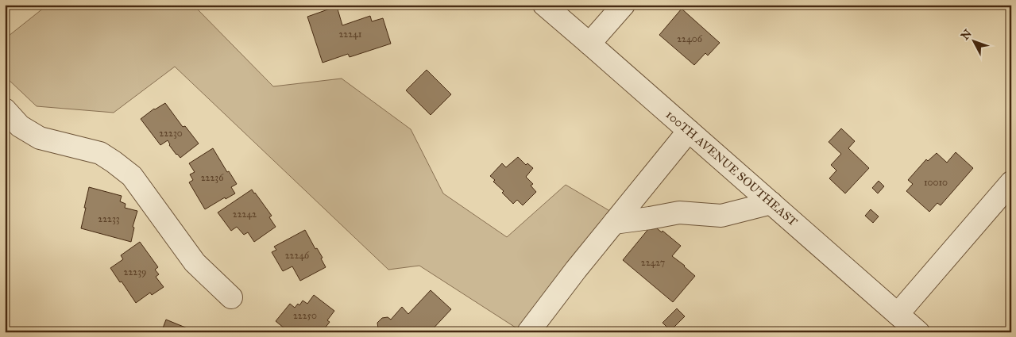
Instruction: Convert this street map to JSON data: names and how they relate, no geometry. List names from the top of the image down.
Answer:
{
  "streets": {
    "street": ["100TH AVENUE SOUTHEAST"]
  },
  "house_numbers": [
    "22241",
    "22406",
    "22230",
    "22236",
    "10010",
    "22242",
    "22233",
    "22246",
    "22427",
    "22239",
    "22250"
  ],
  "north": "top left"
}
